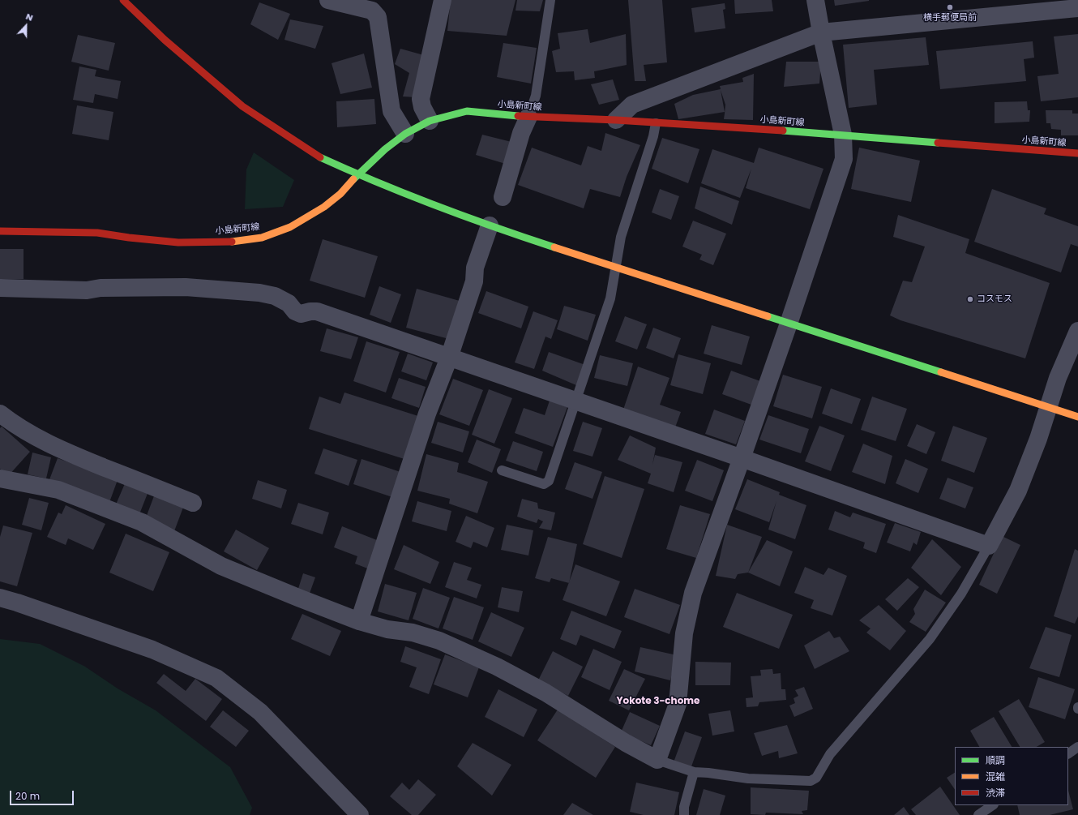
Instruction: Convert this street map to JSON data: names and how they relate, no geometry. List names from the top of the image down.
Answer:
{
  "streets": {
    "main road": ["小島新町線"]
  },
  "districts": ["Yokote 3-chome"],
  "places": ["横手郵便局前", "コスモス"],
  "legend": ["順調", "混雑", "渋滞"],
  "scale_bar": "20 m",
  "north": "top"
}
